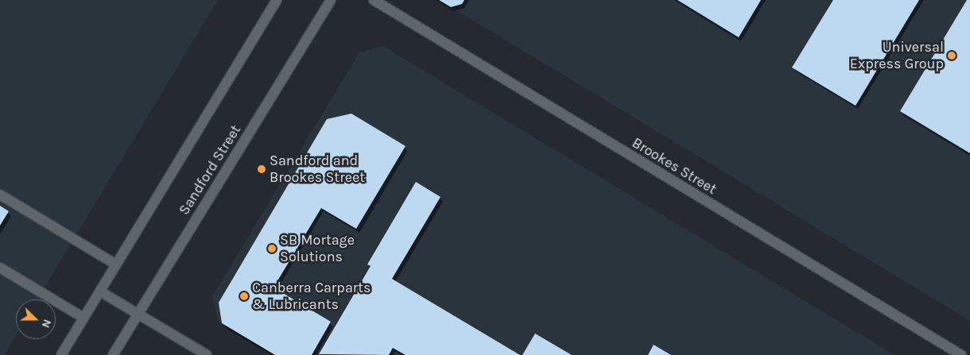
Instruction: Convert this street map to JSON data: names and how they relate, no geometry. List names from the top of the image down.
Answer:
{
  "streets": {
    "main road": ["Brookes Street", "Sandford Street"]
  },
  "places": [
    "Universal Express Group",
    "Sandford and Brookes Street",
    "SB Mortage Solutions",
    "Canberra Carparts & Lubricants"
  ],
  "north": "right"
}
